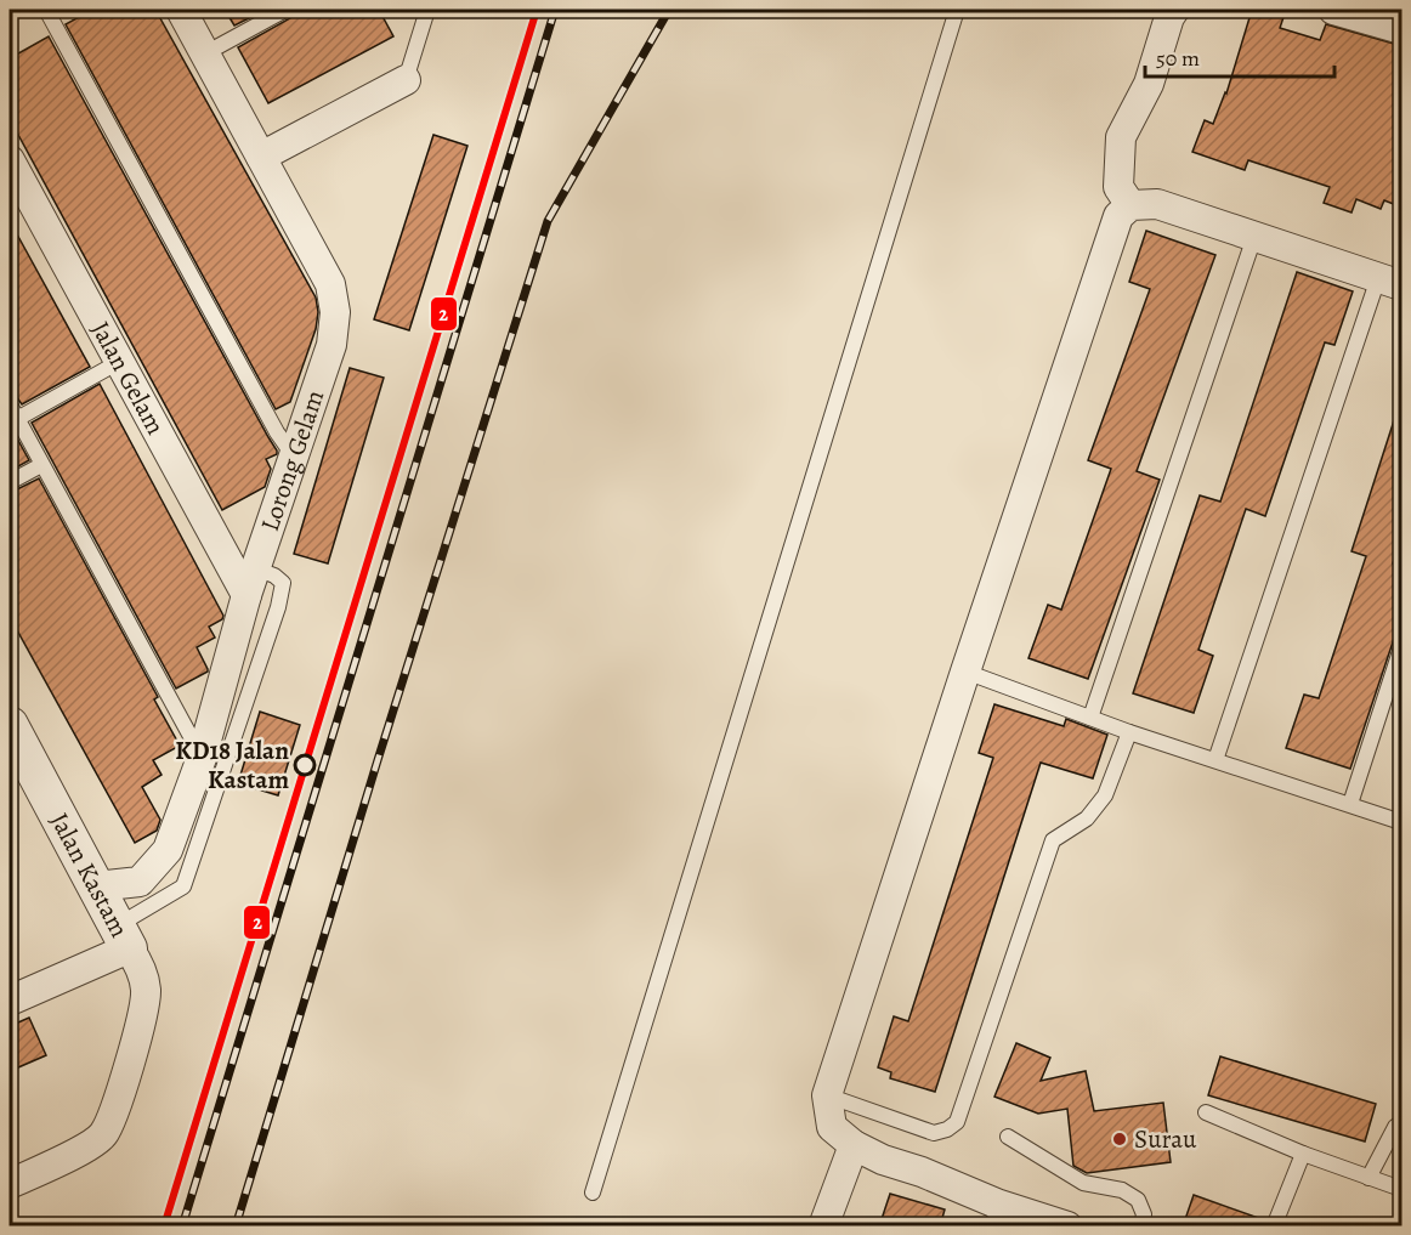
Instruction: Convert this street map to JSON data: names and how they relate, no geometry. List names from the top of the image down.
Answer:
{
  "streets": {
    "street": ["Jalan Gelam", "Lorong Gelam", "Jalan Kastam"]
  },
  "crossings": [
    ["Jalan Gelam", "Lorong Gelam"],
    ["Lorong Gelam", "Jalan Kastam"]
  ],
  "places": ["KD18 Jalan Kastam", "Surau"],
  "lines": ["transit line 2"],
  "scale_bar": "50 m"
}
